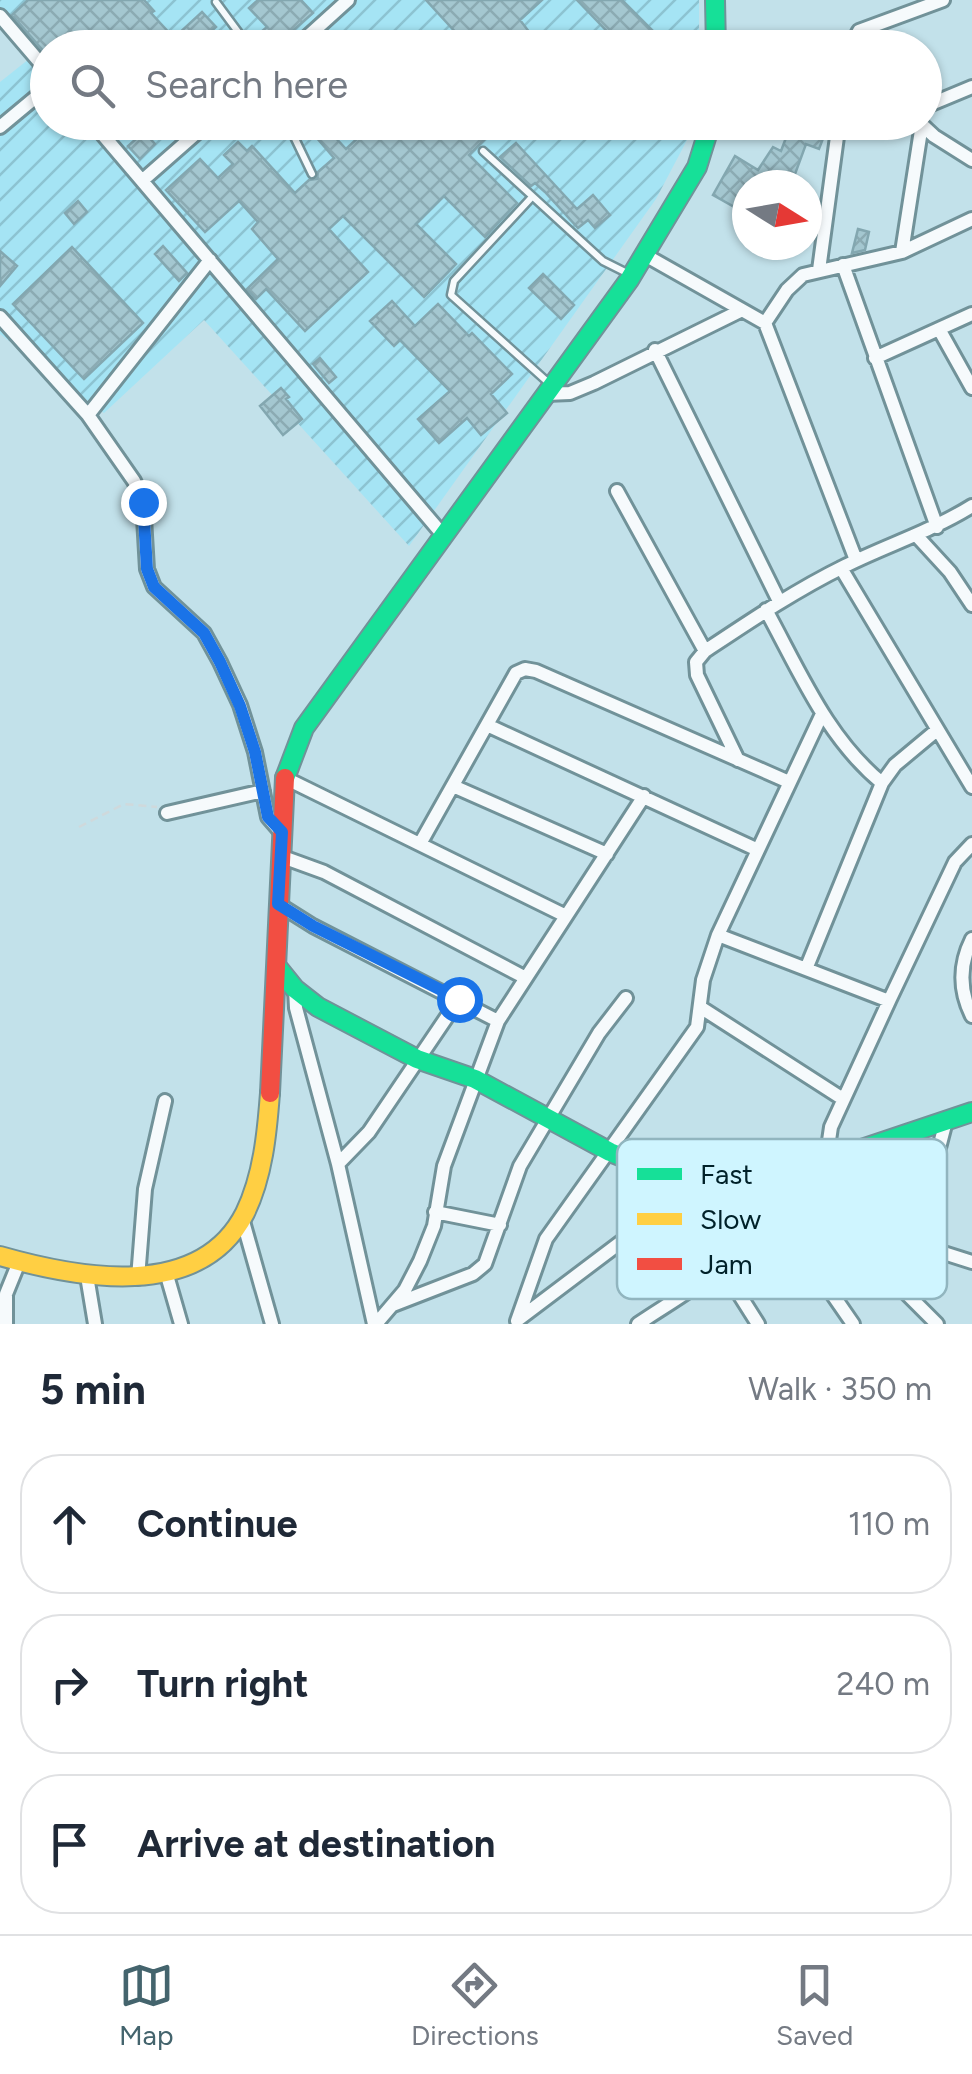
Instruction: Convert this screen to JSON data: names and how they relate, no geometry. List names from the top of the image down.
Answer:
{
  "legend": ["Fast", "Slow", "Jam"],
  "north": "right",
  "page": {
    "search": "Search here",
    "heading": ["5 min", "Walk · 350 m"],
    "list": [
      ["Continue", "110 m"],
      ["Turn right", "240 m"],
      "Arrive at destination"
    ],
    "nav": ["Map", "Directions", "Saved"]
  }
}
